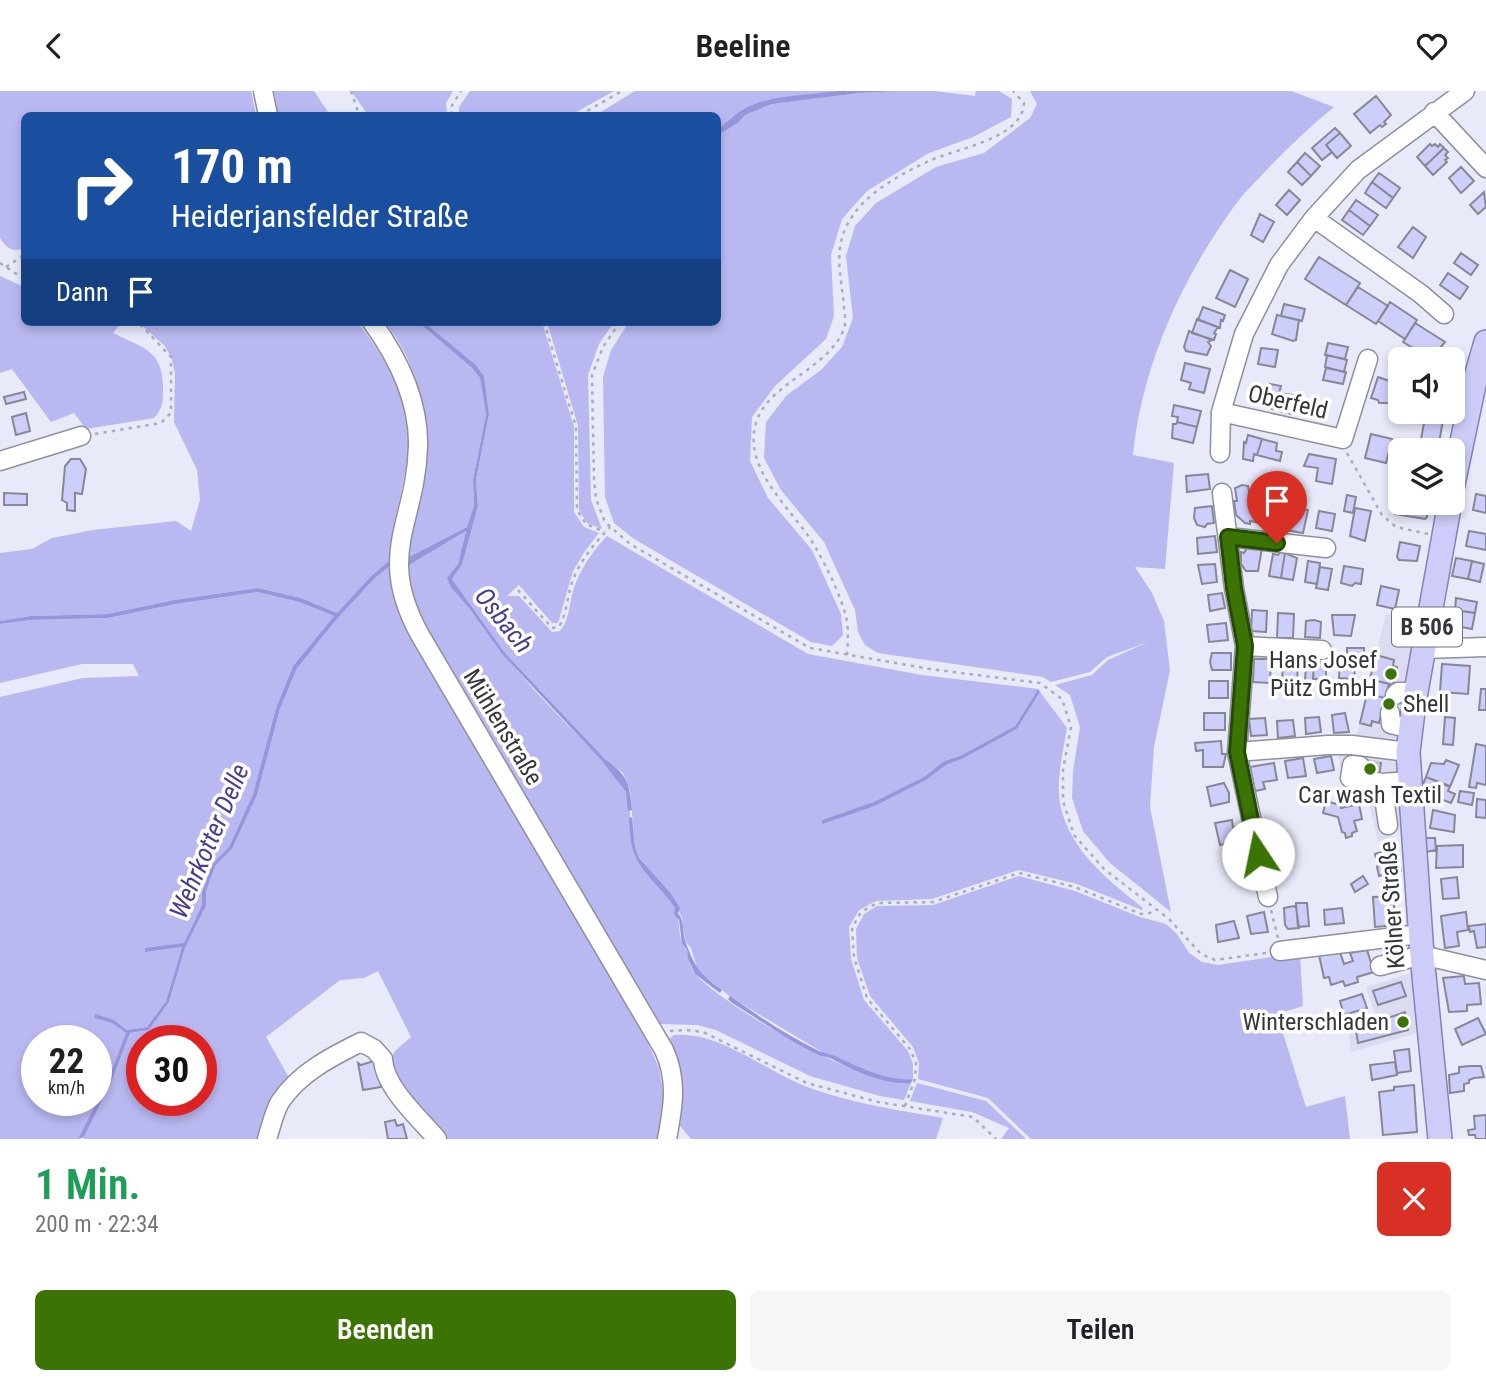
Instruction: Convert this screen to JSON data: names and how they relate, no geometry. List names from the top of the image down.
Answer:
{
  "streets": {
    "main road": ["B 506", "Kölner Straße"],
    "street": ["Oberfeld", "Mühlenstraße"]
  },
  "water": ["Osbach", "Wehrkotter Delle"],
  "places": [
    "Hans Josef Pütz GmbH",
    "Shell",
    "Car wash Textil",
    "Winterschladen"
  ],
  "page": {
    "header": "Beeline",
    "turn": ["170 m", "Heiderjansfelder Straße"],
    "then": "Dann",
    "speed": "22 km/h",
    "limit": "30",
    "heading": ["1 Min.", "200 m · 22:34"],
    "buttons": ["Beenden", "Teilen"]
  }
}
